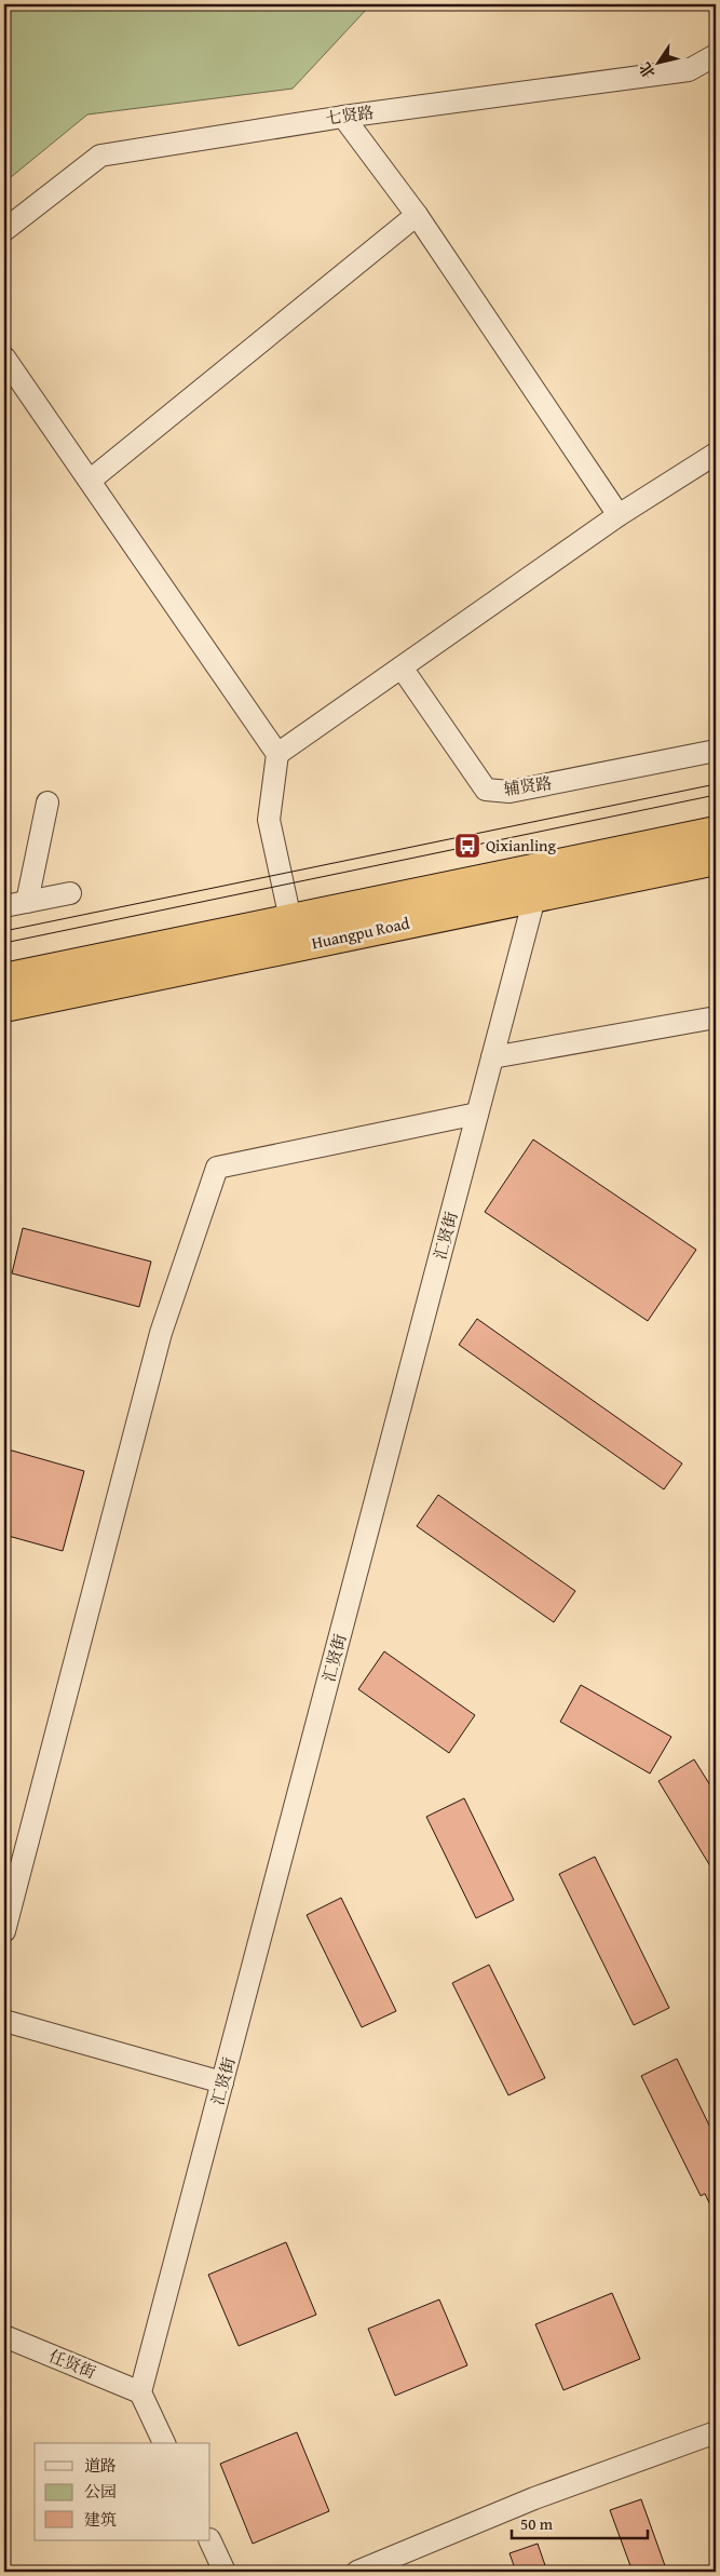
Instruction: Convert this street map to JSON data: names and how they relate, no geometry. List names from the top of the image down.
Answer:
{
  "streets": {
    "highway": ["Huangpu Road"],
    "street": [
      "七贤路",
      "辅贤路",
      "汇贤街",
      "任贤街"
    ]
  },
  "crossings": [
    ["Huangpu Road", "汇贤街"],
    ["汇贤街", "任贤街"]
  ],
  "places": {
    "bus stop": ["Qixianling"]
  },
  "legend": ["道路", "公园", "建筑"],
  "scale_bar": "50 m",
  "north": "bottom left"
}
